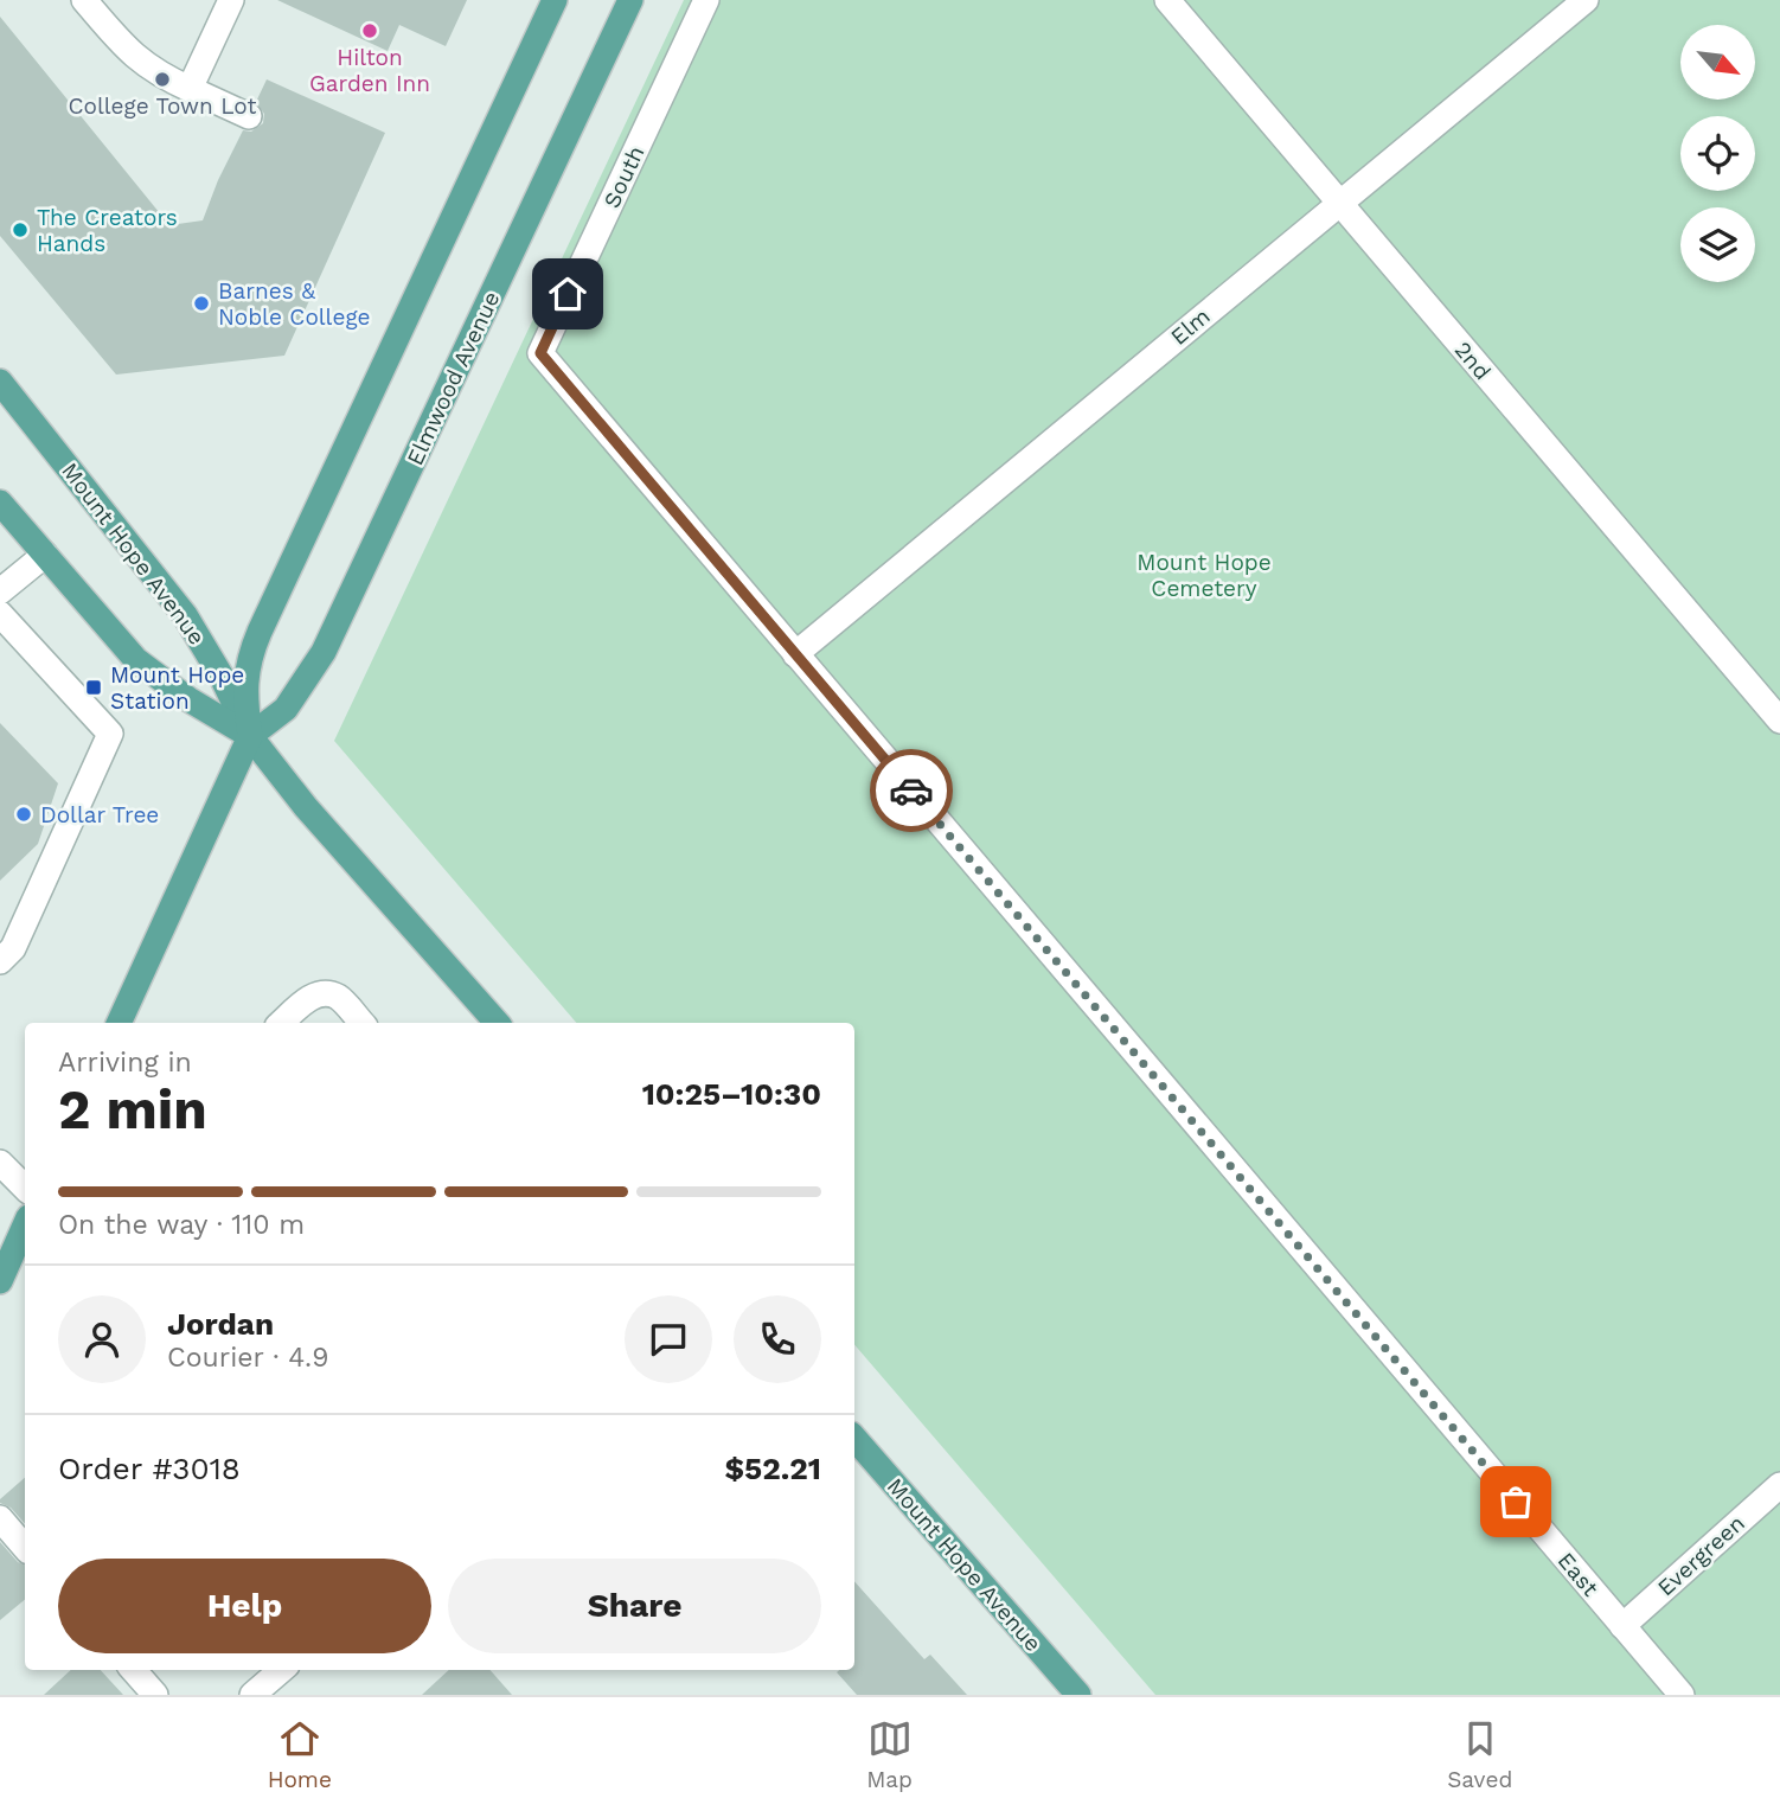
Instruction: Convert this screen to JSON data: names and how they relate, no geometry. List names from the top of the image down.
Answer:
{
  "streets": {
    "main road": ["Elmwood Avenue", "Mount Hope Avenue"],
    "street": [
      "South",
      "Elm",
      "2nd",
      "Evergreen",
      "East"
    ]
  },
  "crossings": [
    ["South", "East"],
    ["Elm", "2nd"],
    ["Elm", "East"],
    ["Elmwood Avenue", "Mount Hope Avenue"],
    ["Evergreen", "East"]
  ],
  "parks": ["Mount Hope Cemetery"],
  "places": {
    "other": [
      "Hilton Garden Inn",
      "College Town Lot",
      "The Creators Hands",
      "Barnes & Noble College",
      "Dollar Tree"
    ],
    "transit": ["Mount Hope Station"]
  },
  "north": "bottom right",
  "page": {
    "heading": ["2 min", "Arriving in", "10:25–10:30"],
    "panel": [
      "Jordan",
      "Courier · 4.9",
      "Order #3018",
      "$52.21"
    ],
    "bar": "On the way · 110 m",
    "buttons": ["Help", "Share"],
    "tabs": ["Home", "Map", "Saved"]
  }
}
